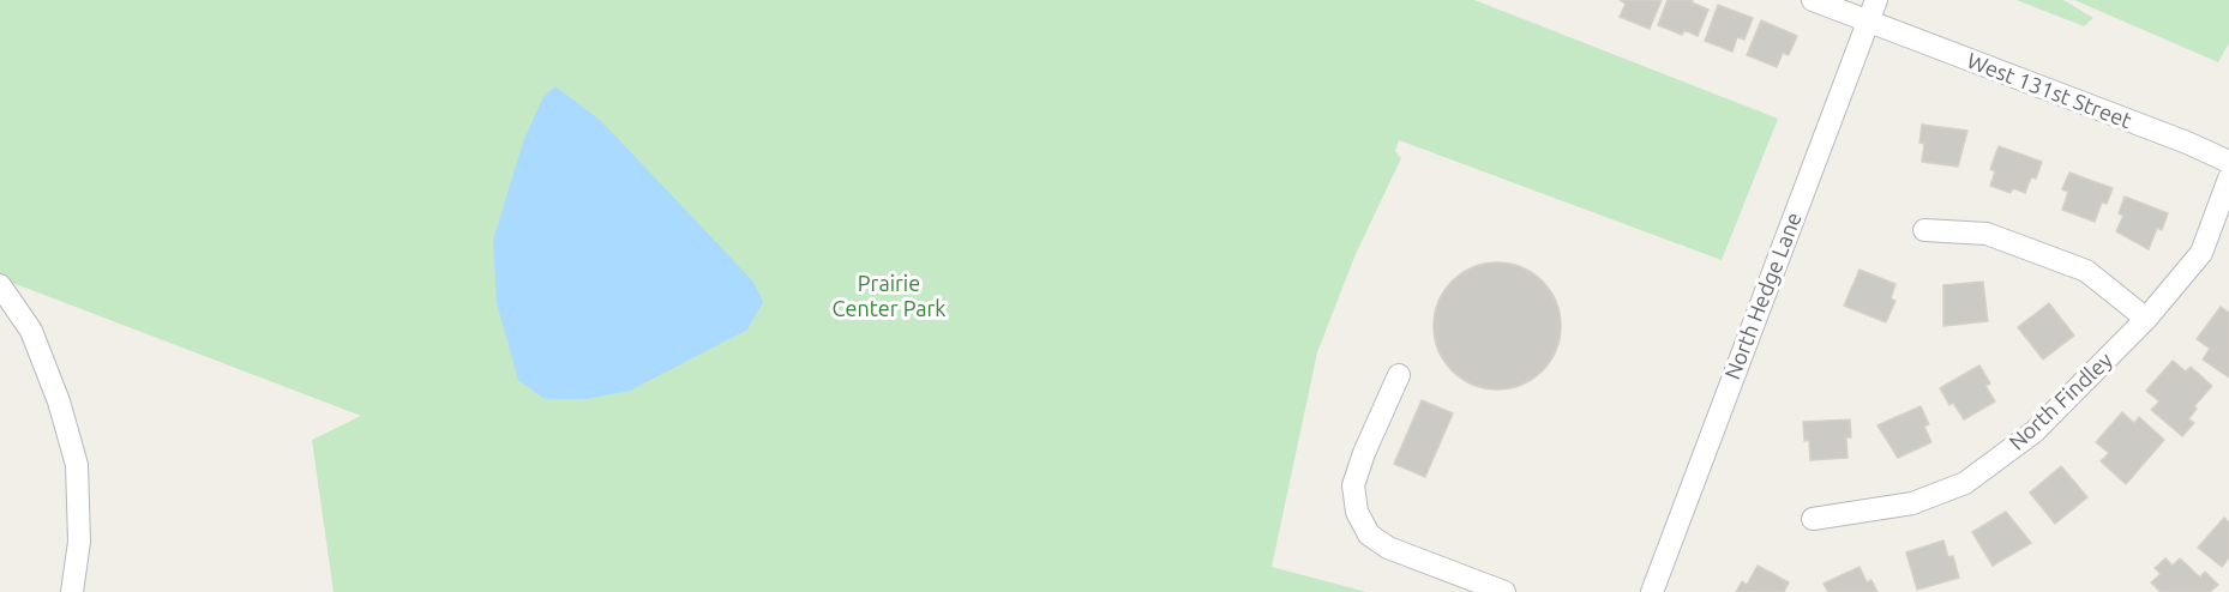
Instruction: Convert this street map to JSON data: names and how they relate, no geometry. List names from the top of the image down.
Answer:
{
  "streets": {
    "street": ["West 131st Street", "North Hedge Lane", "North Findley"]
  },
  "crossings": [
    ["West 131st Street", "North Hedge Lane"]
  ],
  "parks": ["Prairie Center Park"]
}
